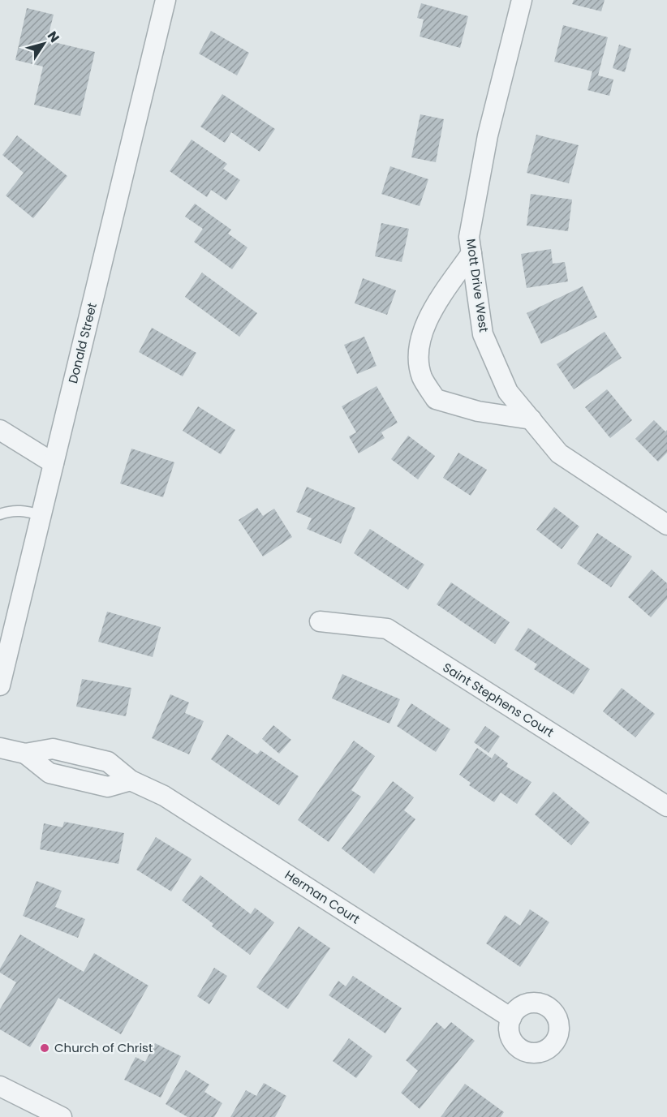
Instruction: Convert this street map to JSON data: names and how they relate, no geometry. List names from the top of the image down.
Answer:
{
  "streets": {
    "street": [
      "Mott Drive West",
      "Donald Street",
      "Saint Stephens Court",
      "Herman Court"
    ]
  },
  "places": ["Church of Christ"],
  "north": "top right"
}
